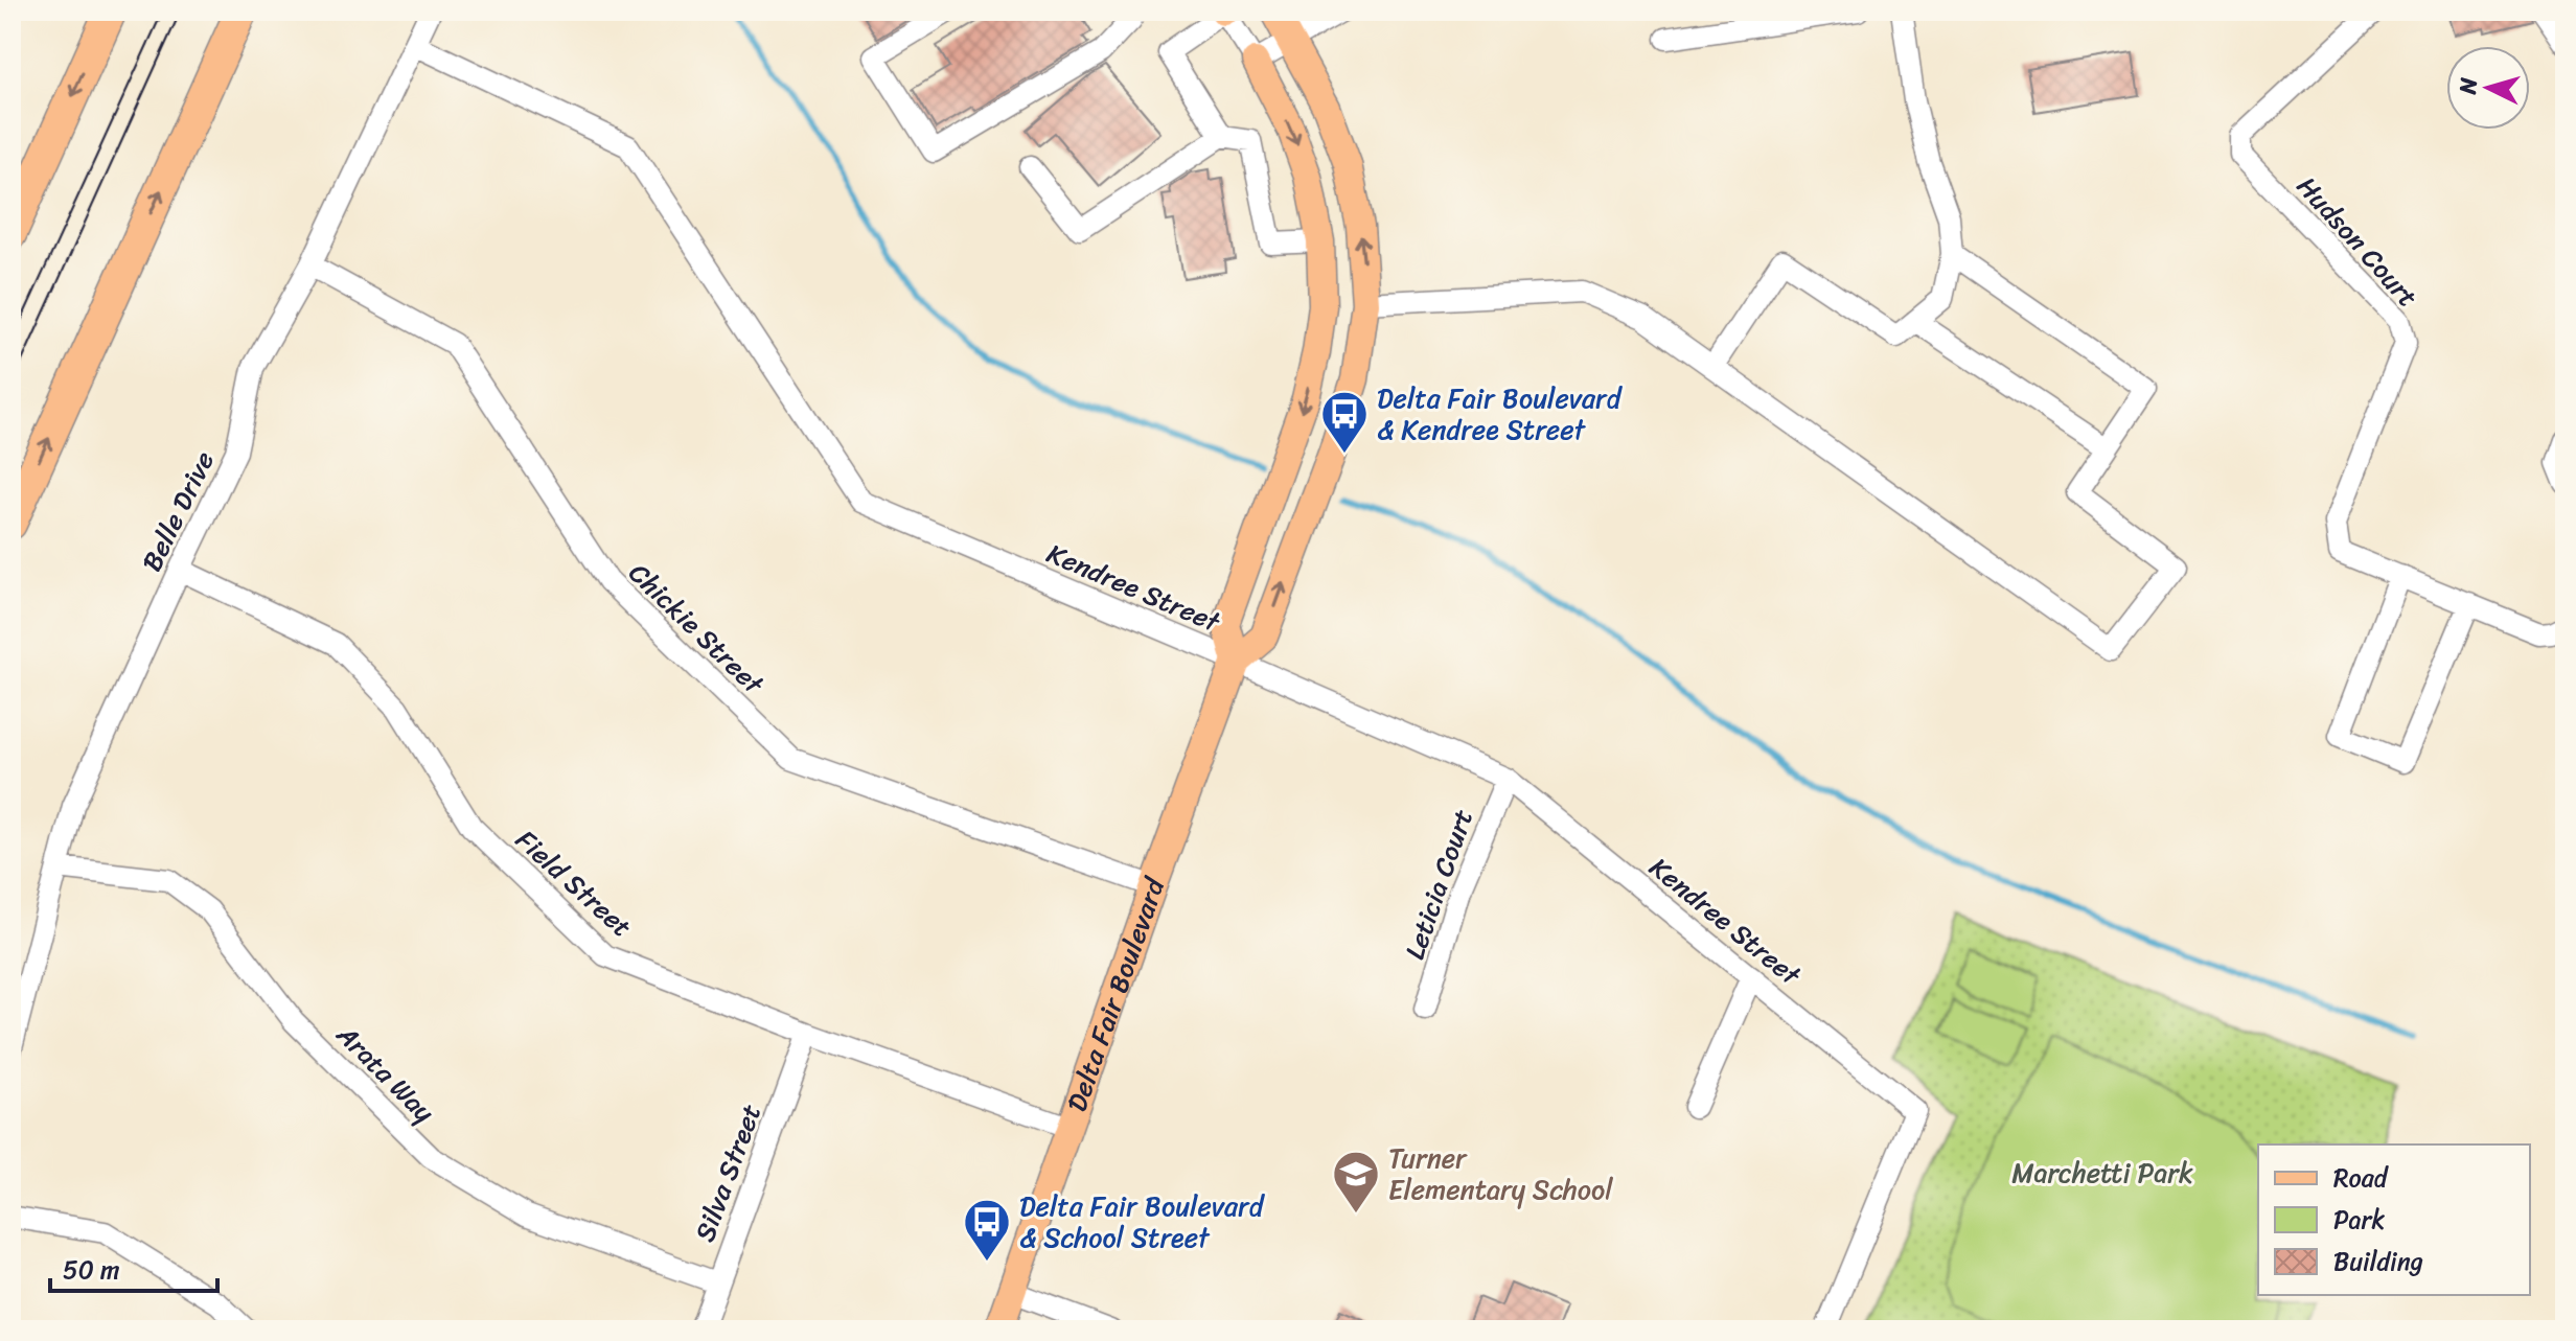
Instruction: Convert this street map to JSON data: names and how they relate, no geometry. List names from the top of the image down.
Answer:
{
  "streets": {
    "main road": ["Delta Fair Boulevard"],
    "street": [
      "Hudson Court",
      "Belle Drive",
      "Kendree Street",
      "Chickie Street",
      "Field Street",
      "Leticia Court",
      "Arata Way",
      "Silva Street"
    ]
  },
  "crossings": [
    ["Belle Drive", "Kendree Street"],
    ["Belle Drive", "Chickie Street"],
    ["Belle Drive", "Field Street"],
    ["Belle Drive", "Arata Way"],
    ["Kendree Street", "Leticia Court"],
    ["Kendree Street", "Delta Fair Boulevard"],
    ["Chickie Street", "Delta Fair Boulevard"],
    ["Field Street", "Delta Fair Boulevard"],
    ["Field Street", "Silva Street"],
    ["Arata Way", "Silva Street"]
  ],
  "parks": ["Marchetti Park"],
  "places": {
    "bus stop": ["Delta Fair Boulevard & Kendree Street", "Delta Fair Boulevard & School Street"],
    "school or university": ["Turner Elementary School"]
  },
  "legend": ["Road", "Park", "Building"],
  "scale_bar": "50 m",
  "north": "left"
}
